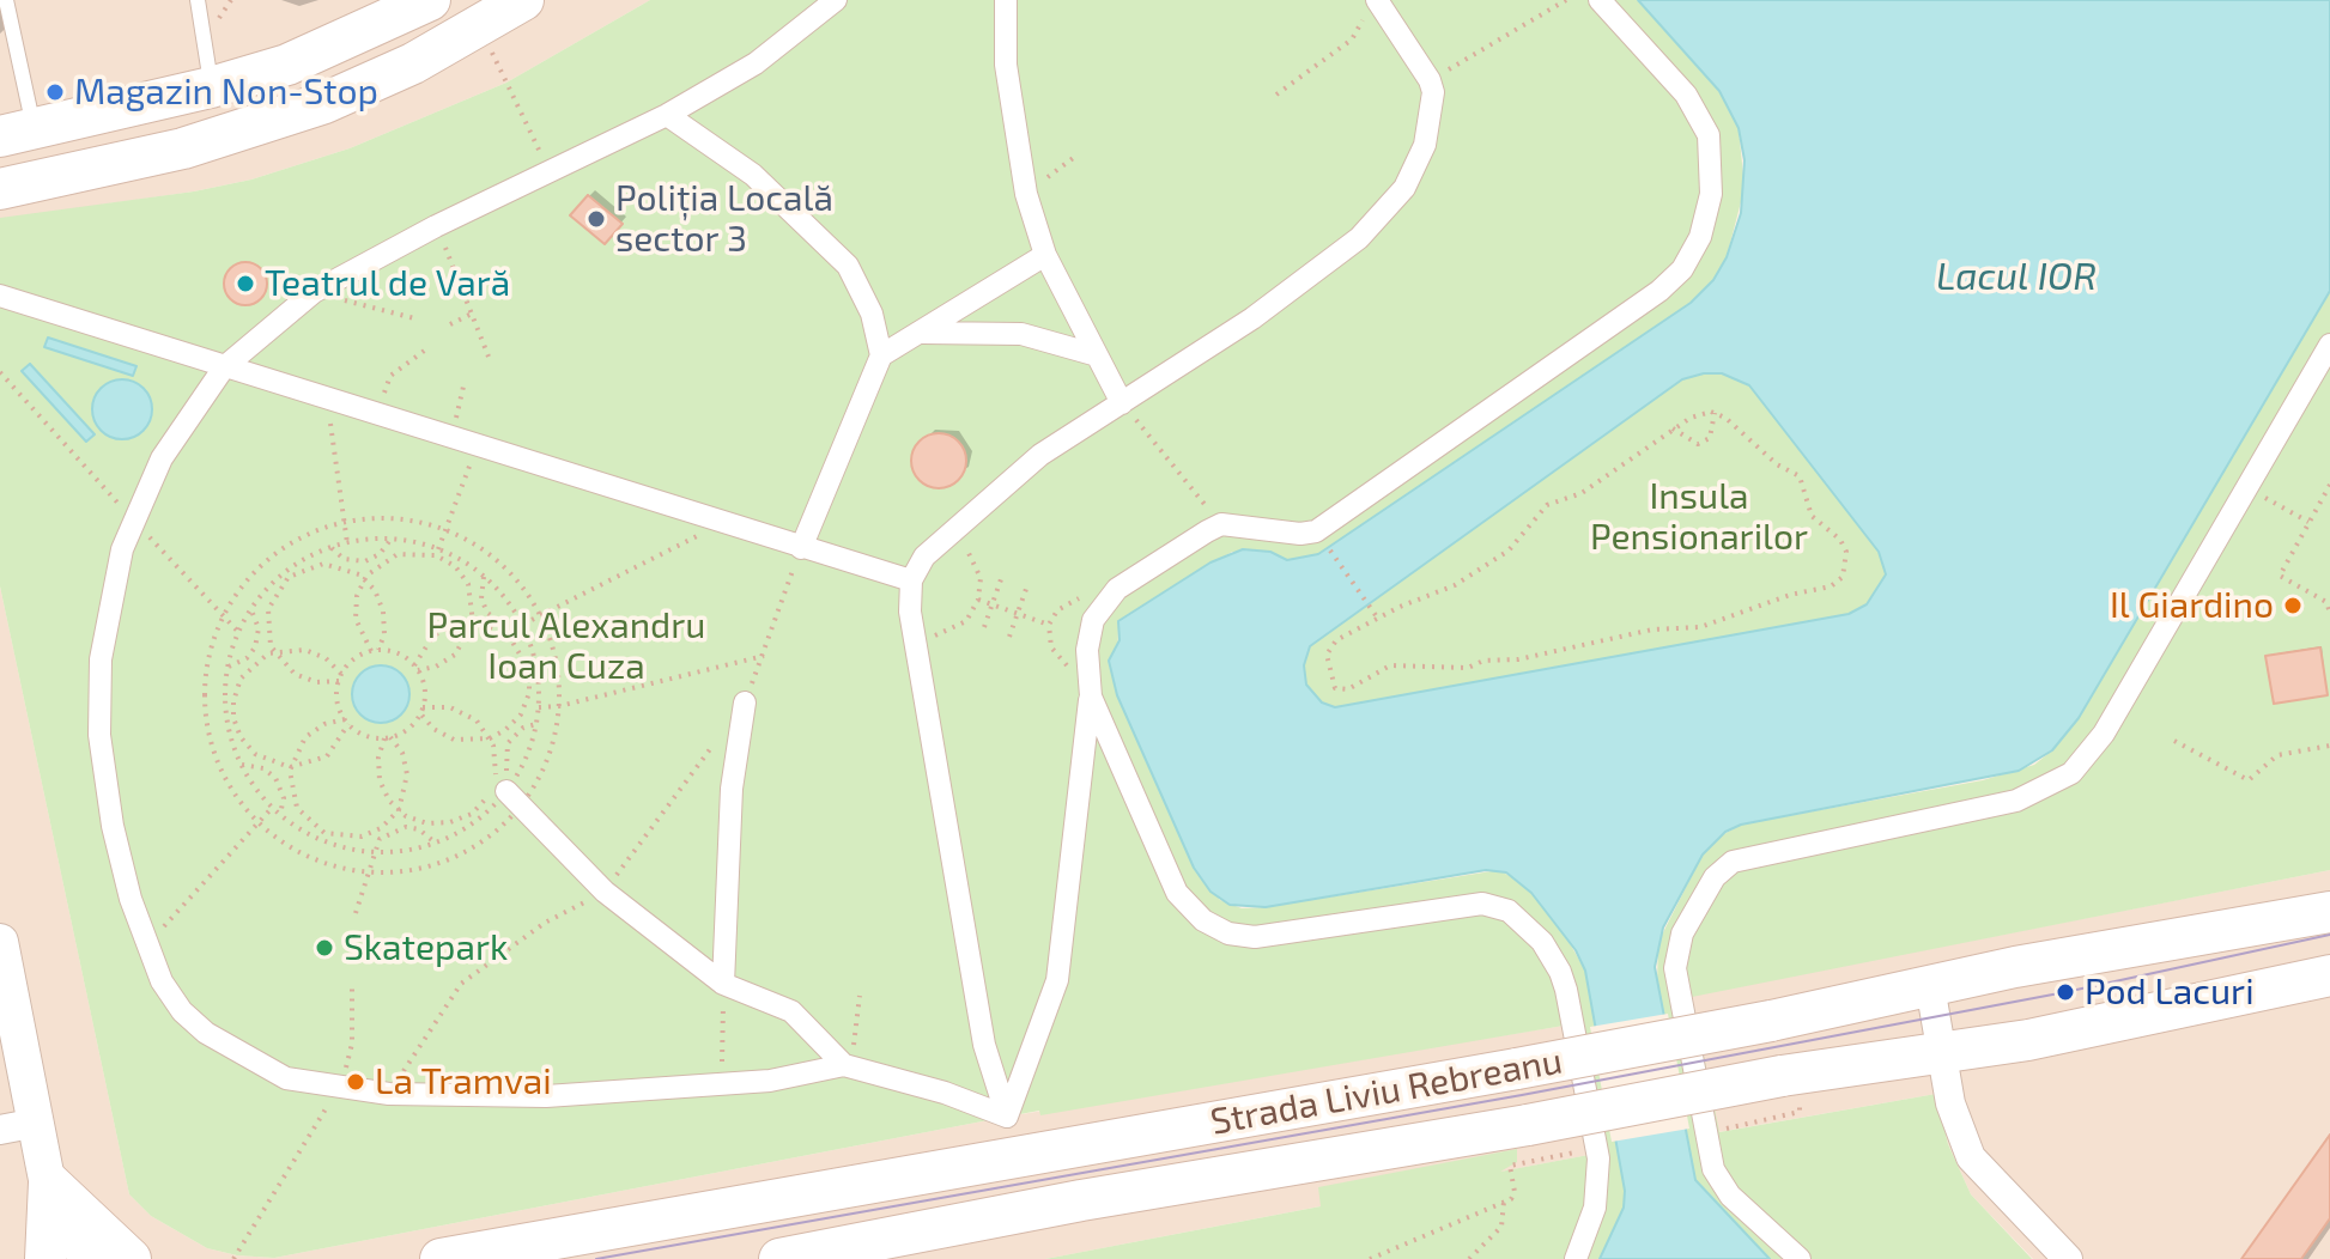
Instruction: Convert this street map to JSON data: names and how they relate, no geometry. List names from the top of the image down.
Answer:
{
  "streets": {
    "main road": ["Strada Liviu Rebreanu"]
  },
  "water": ["Lacul IOR"],
  "parks": ["Insula Pensionarilor", "Parcul Alexandru Ioan Cuza"],
  "places": [
    "Magazin Non-Stop",
    "Poliția Locală sector 3",
    "Teatrul de Vară",
    "Il Giardino",
    "Skatepark",
    "Pod Lacuri",
    "La Tramvai"
  ]
}
